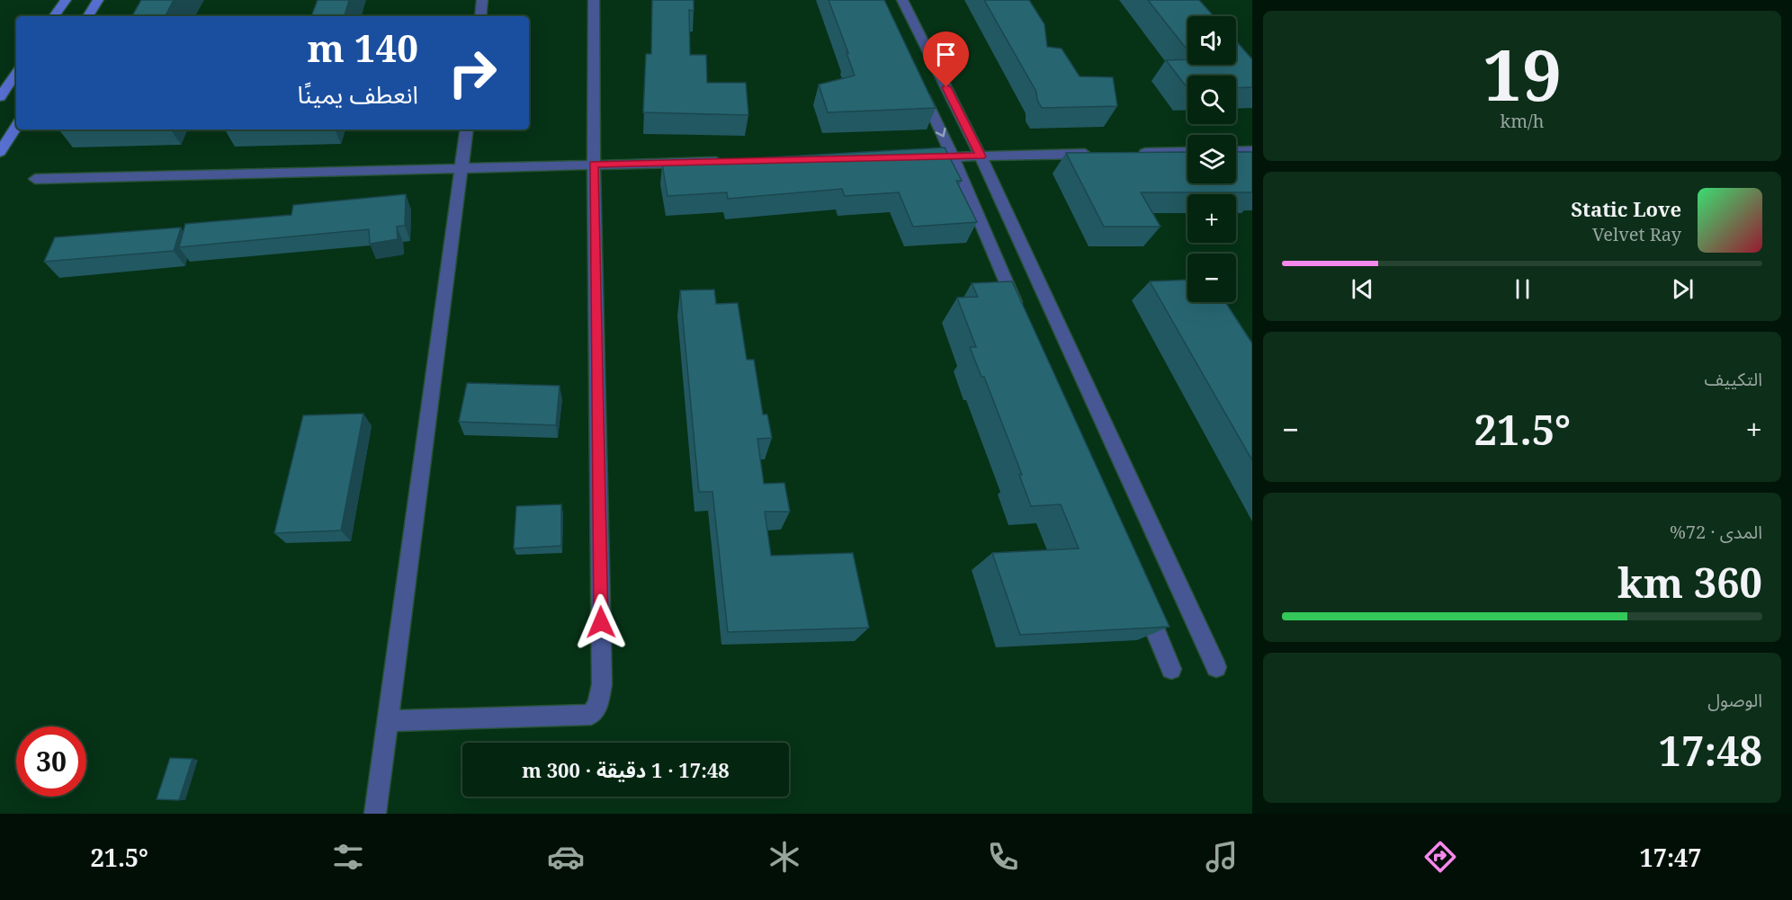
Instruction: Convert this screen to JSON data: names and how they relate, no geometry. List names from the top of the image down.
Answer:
{
  "page": {
    "tile": [
      ["19", "km/h"],
      "التكييف",
      ["المدى · 72%", "360 km"],
      ["الوصول", "17:48"]
    ],
    "map_buttons": ["+", "−"],
    "turn": ["140 m", "انعطف يمينًا"],
    "song": ["Static Love", "Velvet Ray"],
    "heat": ["−", "21.5°", "+"],
    "limit": "30",
    "trip": "17:48 · 1 دقيقة · 300 m",
    "tabs": ["17:47", "21.5°"]
  }
}
